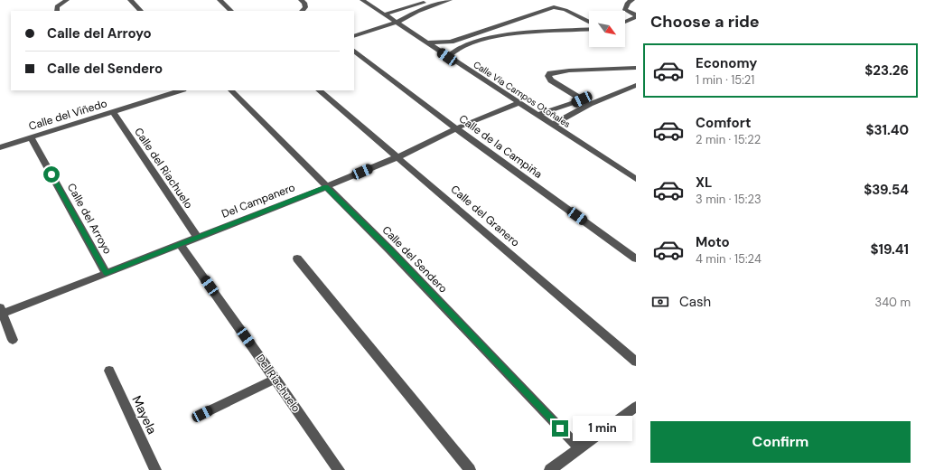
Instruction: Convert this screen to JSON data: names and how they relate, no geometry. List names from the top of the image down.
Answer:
{
  "streets": {
    "street": [
      "Calle Vía Campos Otoñales",
      "Calle del Viñedo",
      "Calle de la Campiña",
      "Calle del Riachuelo",
      "Del Campanero",
      "Calle del Granero",
      "Calle del Arroyo",
      "Calle del Sendero",
      "Del Riachuelo",
      "Mayela"
    ]
  },
  "crossings": [
    ["Calle Vía Campos Otoñales", "Del Campanero"],
    ["Calle del Viñedo", "Calle del Riachuelo"],
    ["Calle del Viñedo", "Calle del Arroyo"],
    ["Calle de la Campiña", "Del Campanero"],
    ["Calle del Riachuelo", "Del Campanero"],
    ["Del Campanero", "Calle del Granero"],
    ["Del Campanero", "Calle del Arroyo"],
    ["Del Campanero", "Calle del Sendero"],
    ["Del Campanero", "Del Riachuelo"]
  ],
  "north": "bottom right",
  "page": {
    "heading": "Choose a ride",
    "banner": ["Calle del Arroyo", "Calle del Sendero"],
    "list": [
      {
        "name": "Economy",
        "note": "1 min · 15:21",
        "value": "$23.26"
      },
      {
        "name": "Comfort",
        "note": "2 min · 15:22",
        "value": "$31.40"
      },
      {
        "name": "XL",
        "note": "3 min · 15:23",
        "value": "$39.54"
      },
      {
        "name": "Moto",
        "note": "4 min · 15:24",
        "value": "$19.41"
      }
    ],
    "pay": ["Cash", "340 m"],
    "buttons": "Confirm",
    "bubble": "1 min"
  }
}
